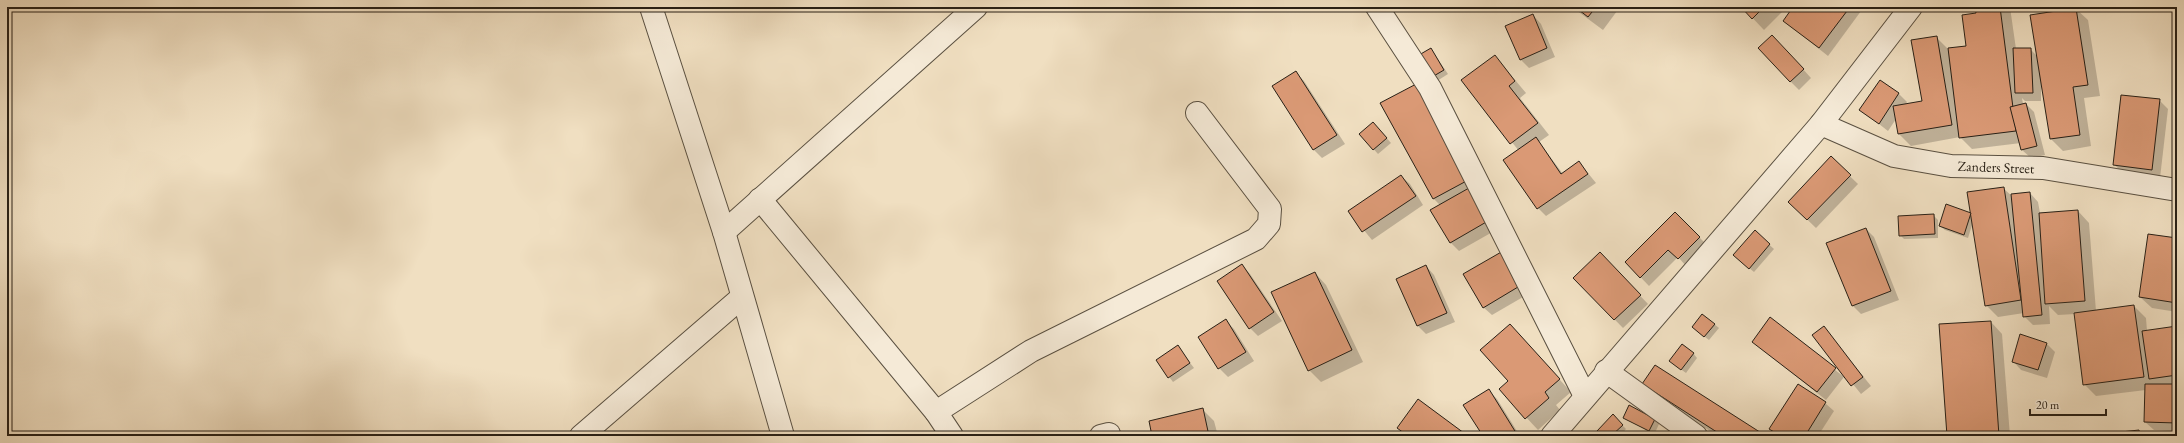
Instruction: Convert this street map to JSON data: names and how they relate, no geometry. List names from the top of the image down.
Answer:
{
  "streets": {
    "street": ["Zanders Street"]
  },
  "scale_bar": "20 m"
}
